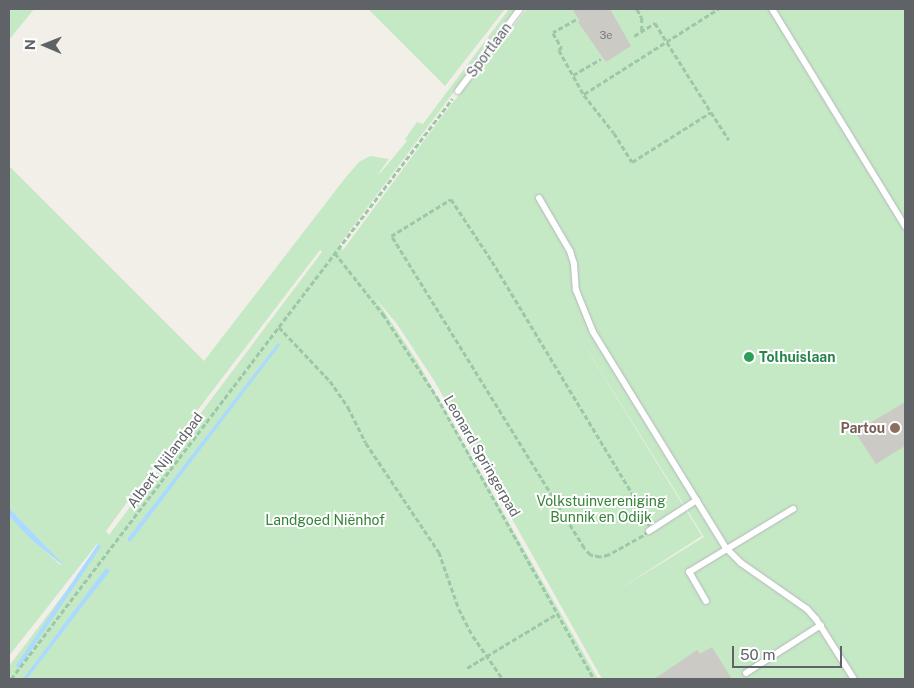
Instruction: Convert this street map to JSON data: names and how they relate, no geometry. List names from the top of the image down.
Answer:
{
  "streets": {
    "lane": ["Sportlaan"],
    "path": ["Leonard Springerpad", "Albert Nijlandpad"]
  },
  "crossings": [
    ["Sportlaan", "Albert Nijlandpad"],
    ["Leonard Springerpad", "Albert Nijlandpad"]
  ],
  "parks": ["Volkstuinvereniging Bunnik en Odijk", "Landgoed Niënhof"],
  "places": ["Tolhuislaan", "Partou"],
  "house_numbers": ["3e"],
  "scale_bar": "50 m",
  "north": "left"
}
